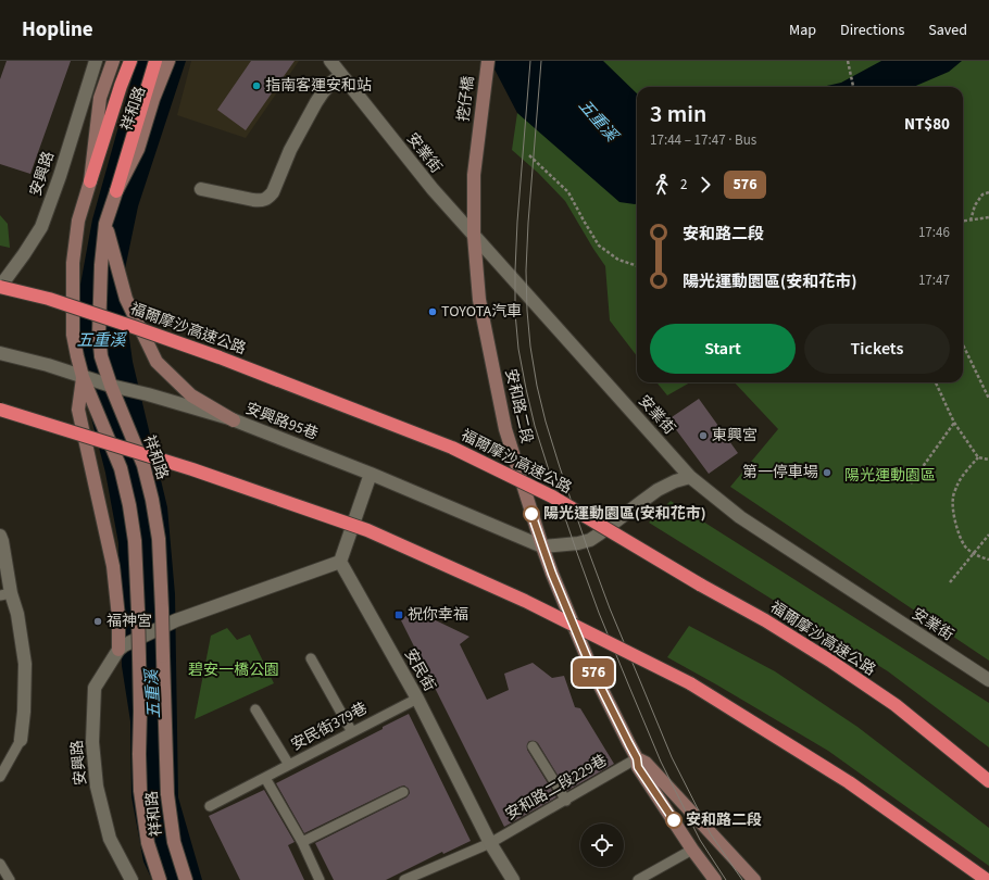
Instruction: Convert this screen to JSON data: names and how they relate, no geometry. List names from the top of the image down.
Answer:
{
  "streets": {
    "highway": ["福爾摩沙高速公路"],
    "main road": ["挖仔橋", "祥和路", "安和路二段"],
    "street": [
      "安業街",
      "安興路",
      "安興路95巷",
      "安民街"
    ],
    "lane": ["安民街379巷", "安和路二段229巷"]
  },
  "crossings": [
    ["挖仔橋", "安和路二段"],
    ["祥和路", "安興路95巷"],
    ["安業街", "安和路二段"],
    ["安興路", "福爾摩沙高速公路"],
    ["安和路二段", "安興路95巷"],
    ["安和路二段", "安和路二段229巷"],
    ["安民街", "安民街379巷"],
    ["安民街", "安和路二段229巷"]
  ],
  "water": ["五重溪"],
  "parks": ["陽光運動園區", "碧安一橋公園"],
  "places": {
    "other": [
      "指南客運安和站",
      "TOYOTA汽車",
      "東興宮",
      "第一停車場",
      "陽光運動園區(安和花市)",
      "福神宮",
      "安和路二段"
    ],
    "transit": ["祝你幸福"]
  },
  "lines": ["bus line 576"],
  "page": {
    "header": "Hopline",
    "nav": ["Map", "Directions", "Saved"],
    "on_map": "576",
    "heading": ["3 min", "17:44 – 17:47 · Bus", "NT$80"],
    "legs": ["2", "576"],
    "list": [
      {
        "name": "安和路二段",
        "value": "17:46"
      },
      {
        "name": "陽光運動園區(安和花市)",
        "value": "17:47"
      }
    ],
    "buttons": ["Start", "Tickets"]
  }
}
